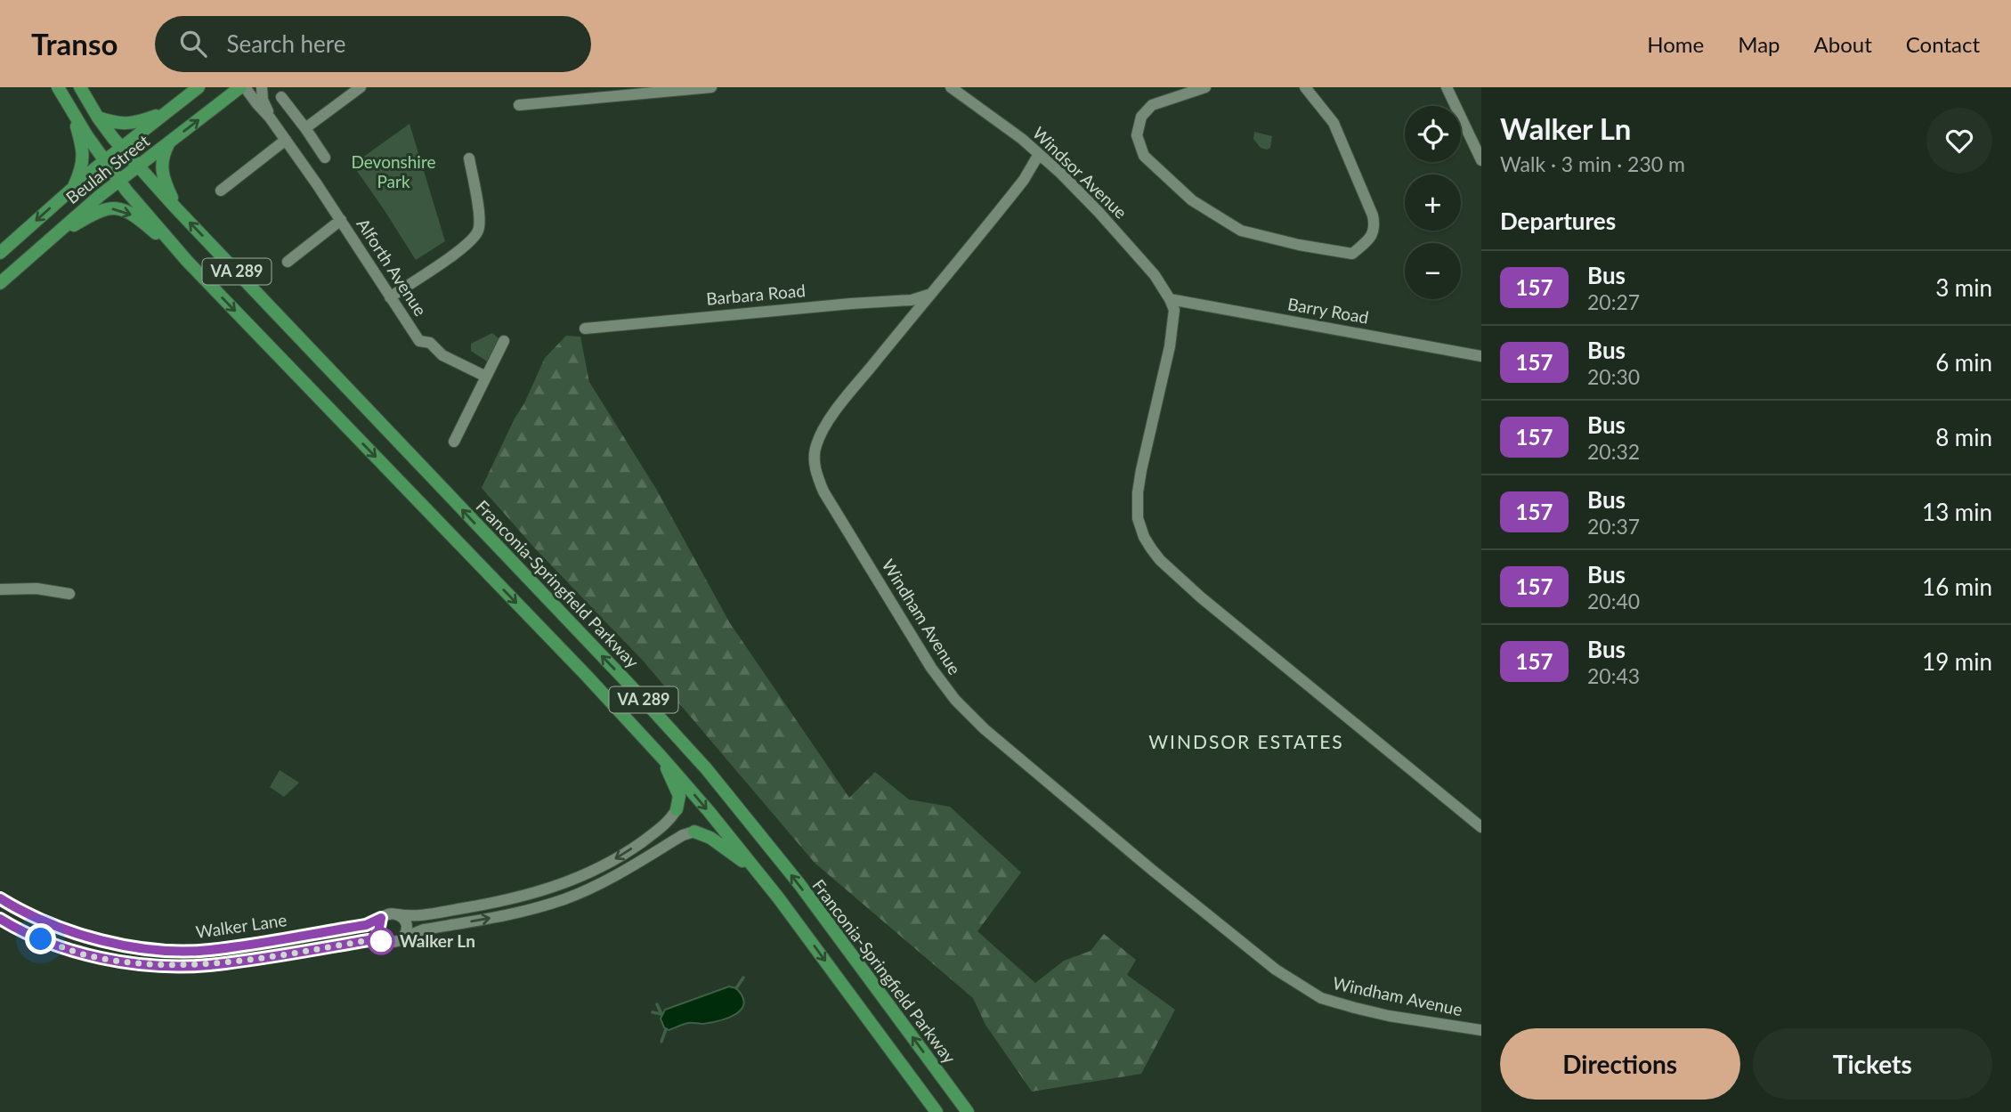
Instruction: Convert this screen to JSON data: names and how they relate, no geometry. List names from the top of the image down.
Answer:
{
  "streets": {
    "main road": ["Beulah Street", "VA 289", "Franconia-Springfield Parkway"],
    "street": [
      "Windsor Avenue",
      "Alforth Avenue",
      "Barbara Road",
      "Barry Road",
      "Windham Avenue",
      "Walker Lane"
    ]
  },
  "crossings": [
    ["Beulah Street", "Alforth Avenue"],
    ["Beulah Street", "VA 289"],
    ["Beulah Street", "Franconia-Springfield Parkway"],
    ["Windsor Avenue", "Barry Road"],
    ["Windsor Avenue", "Windham Avenue"],
    ["Barbara Road", "Windham Avenue"]
  ],
  "districts": ["WINDSOR ESTATES"],
  "parks": ["Devonshire Park"],
  "places": ["Walker Ln"],
  "lines": ["bus line 157"],
  "page": {
    "header": "Transo",
    "search": "Search here",
    "nav": [
      "Home",
      "Map",
      "About",
      "Contact"
    ],
    "heading": [
      ["Walker Ln", "Walk · 3 min · 230 m"],
      "Departures"
    ],
    "map_buttons": ["+", "−"],
    "list": [
      {
        "mark": "157",
        "name": "Bus",
        "note": "20:27",
        "value": "3 min"
      },
      {
        "mark": "157",
        "name": "Bus",
        "note": "20:30",
        "value": "6 min"
      },
      {
        "mark": "157",
        "name": "Bus",
        "note": "20:32",
        "value": "8 min"
      },
      {
        "mark": "157",
        "name": "Bus",
        "note": "20:37",
        "value": "13 min"
      },
      {
        "mark": "157",
        "name": "Bus",
        "note": "20:40",
        "value": "16 min"
      },
      {
        "mark": "157",
        "name": "Bus",
        "note": "20:43",
        "value": "19 min"
      }
    ],
    "buttons": ["Directions", "Tickets"]
  }
}
